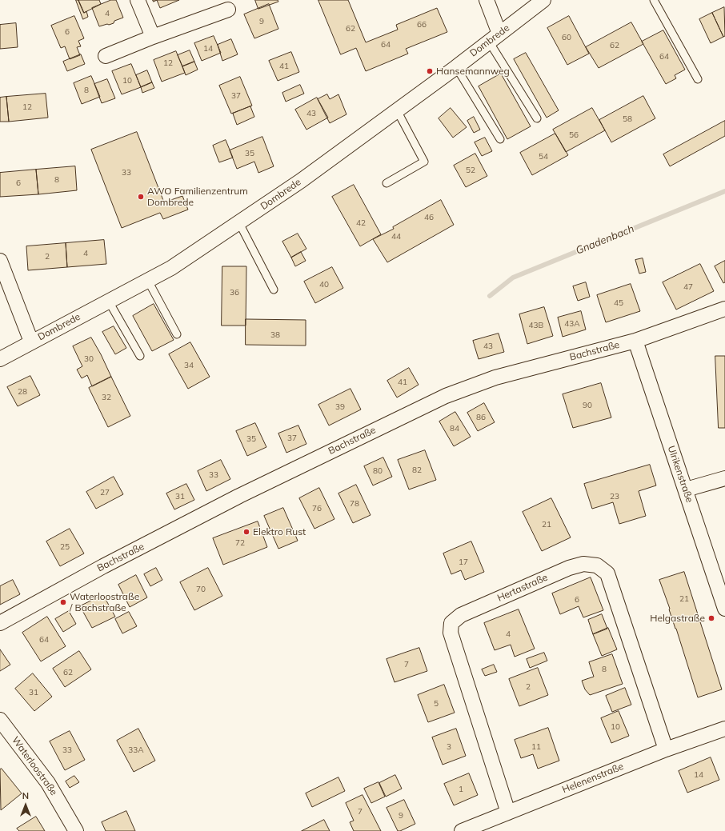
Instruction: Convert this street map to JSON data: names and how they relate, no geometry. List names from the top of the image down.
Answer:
{
  "streets": {
    "street": [
      "Dombrede",
      "Bachstraße",
      "Ulrikenstraße",
      "Hertastraße",
      "Waterloostraße",
      "Helenenstraße"
    ]
  },
  "crossings": [
    ["Bachstraße", "Ulrikenstraße"],
    ["Hertastraße", "Helenenstraße"]
  ],
  "water": ["Gnadenbach"],
  "places": [
    "Hansemannweg",
    "AWO Familienzentrum Dombrede",
    "Elektro Rust",
    "Waterloostraße / Bachstraße",
    "Helgastraße"
  ],
  "house_numbers": [
    "4",
    "9",
    "66",
    "62",
    "6",
    "60",
    "64",
    "62",
    "14",
    "64",
    "12",
    "41",
    "10",
    "8",
    "37",
    "12",
    "43",
    "58",
    "56",
    "35",
    "54",
    "52",
    "33",
    "8",
    "6",
    "46",
    "42",
    "44",
    "4",
    "2",
    "40",
    "47",
    "36",
    "45",
    "43A",
    "43B",
    "38",
    "43",
    "30",
    "34",
    "41",
    "28",
    "32",
    "90",
    "39",
    "86",
    "84",
    "37",
    "35",
    "82",
    "80",
    "33",
    "27",
    "31",
    "23",
    "78",
    "76",
    "21",
    "72",
    "25",
    "17",
    "70",
    "21",
    "6",
    "4",
    "64",
    "7",
    "8",
    "62",
    "2",
    "31",
    "5",
    "10",
    "3",
    "11",
    "33",
    "33A",
    "14",
    "1",
    "7",
    "9"
  ],
  "north": "top"
}
